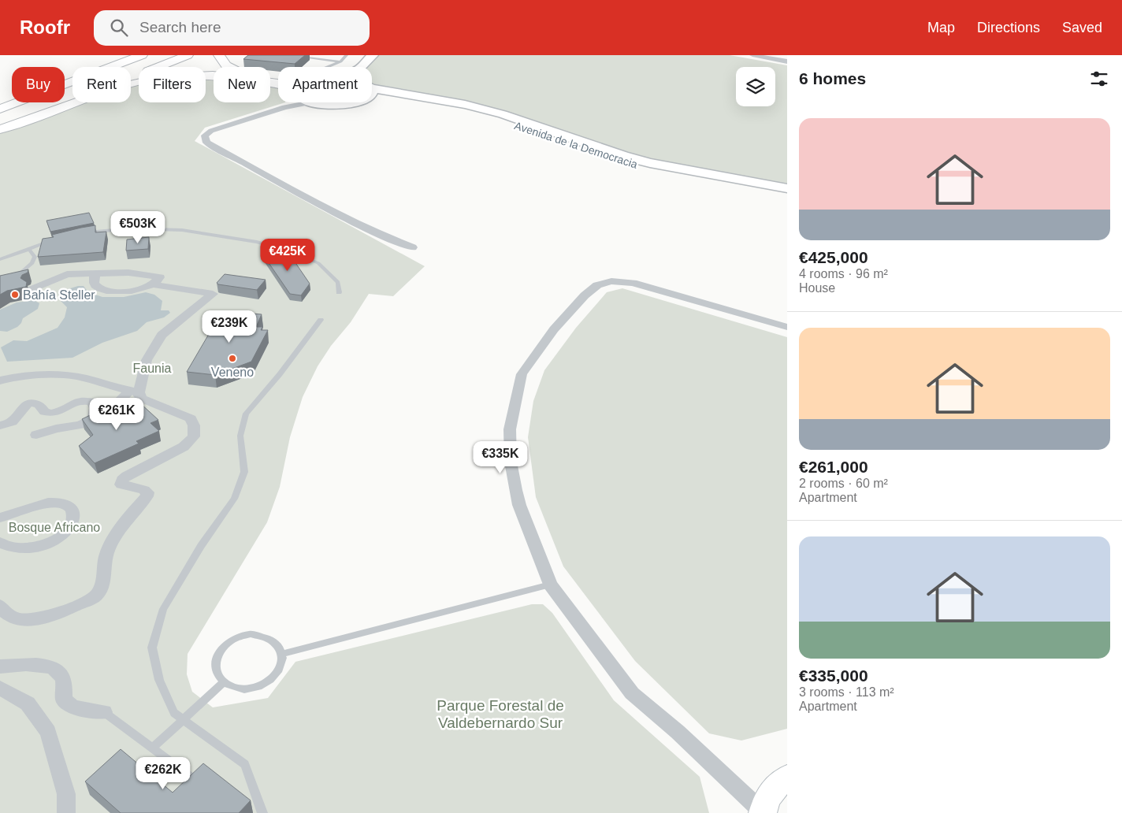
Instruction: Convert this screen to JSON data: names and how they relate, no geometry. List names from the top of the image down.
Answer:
{
  "streets": {
    "main road": ["Avenida de la Democracia"]
  },
  "parks": ["Faunia", "Bosque Africano", "Parque Forestal de Valdebernardo Sur"],
  "places": ["Bahía Steller", "Veneno"],
  "page": {
    "header": "Roofr",
    "search": "Search here",
    "nav": ["Map", "Directions", "Saved"],
    "heading": "6 homes",
    "chip": [
      "Buy",
      "Rent",
      "Filters",
      "New",
      "Apartment"
    ],
    "list": [
      {
        "name": "€425,000",
        "note": "4 rooms · 96 m² · House"
      },
      {
        "name": "€261,000",
        "note": "2 rooms · 60 m² · Apartment"
      },
      {
        "name": "€335,000",
        "note": "3 rooms · 113 m² · Apartment"
      }
    ],
    "price": [
      "€503K",
      "€425K",
      "€239K",
      "€261K",
      "€335K",
      "€262K"
    ]
  }
}
